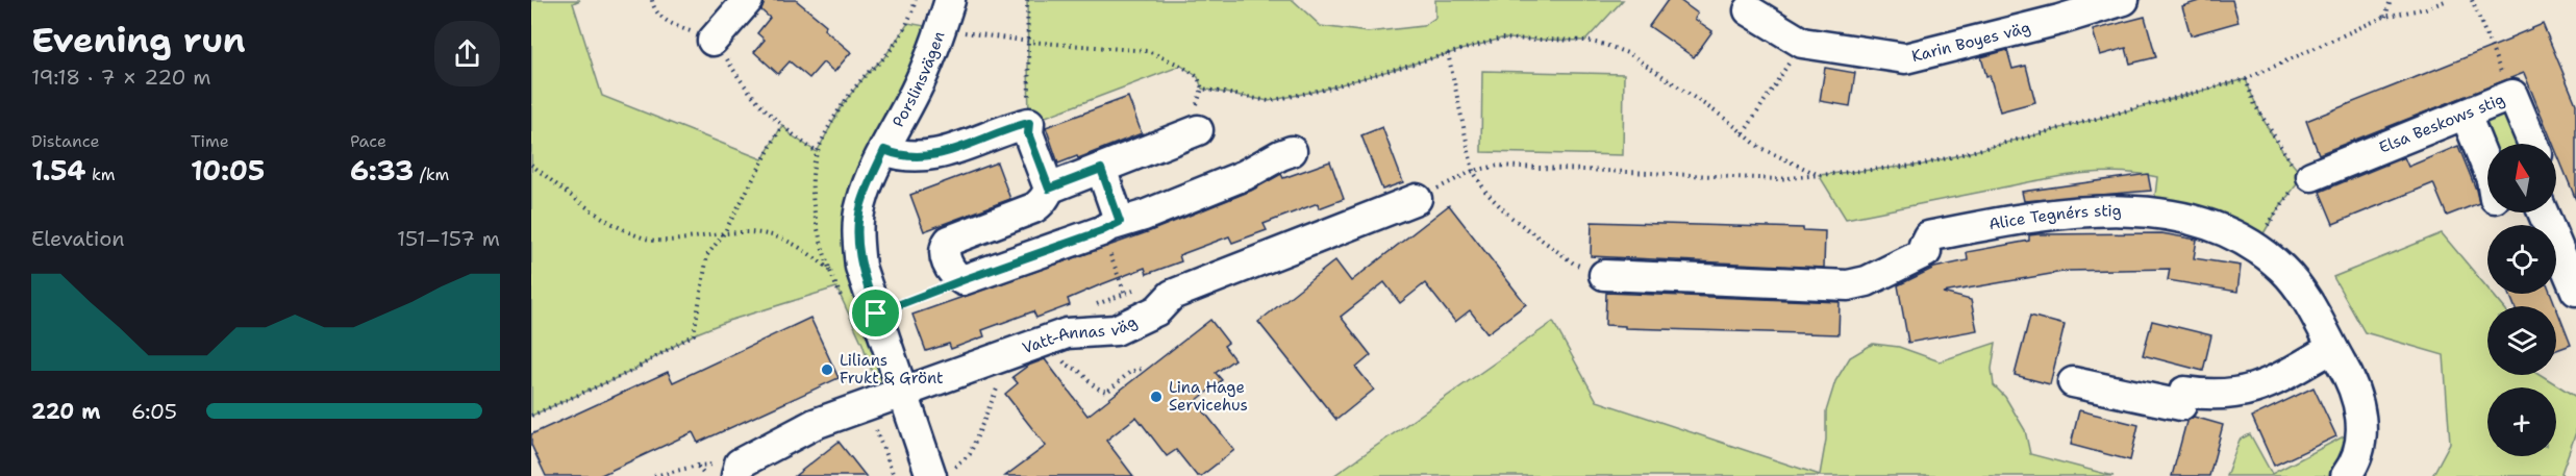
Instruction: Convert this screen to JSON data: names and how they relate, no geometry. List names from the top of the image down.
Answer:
{
  "streets": {
    "street": [
      "Karin Boyes väg",
      "Porslinsvägen",
      "Elsa Beskows stig",
      "Alice Tegnérs stig",
      "Vatt-Annas väg"
    ]
  },
  "crossings": [
    ["Porslinsvägen", "Vatt-Annas väg"]
  ],
  "places": ["Lilians Frukt & Grönt", "Lina Hage Servicehus"],
  "north": "top",
  "page": {
    "heading": ["Evening run", "19:18 · 7 × 220 m"],
    "stats": [
      ["Distance", "1.54 km"],
      ["Time", "10:05"],
      ["Pace", "6:33 /km"]
    ],
    "map_buttons": "+",
    "chart": ["Elevation", "151–157 m"],
    "list": [
      {
        "name": "220 m",
        "note": "6:05"
      }
    ]
  }
}
